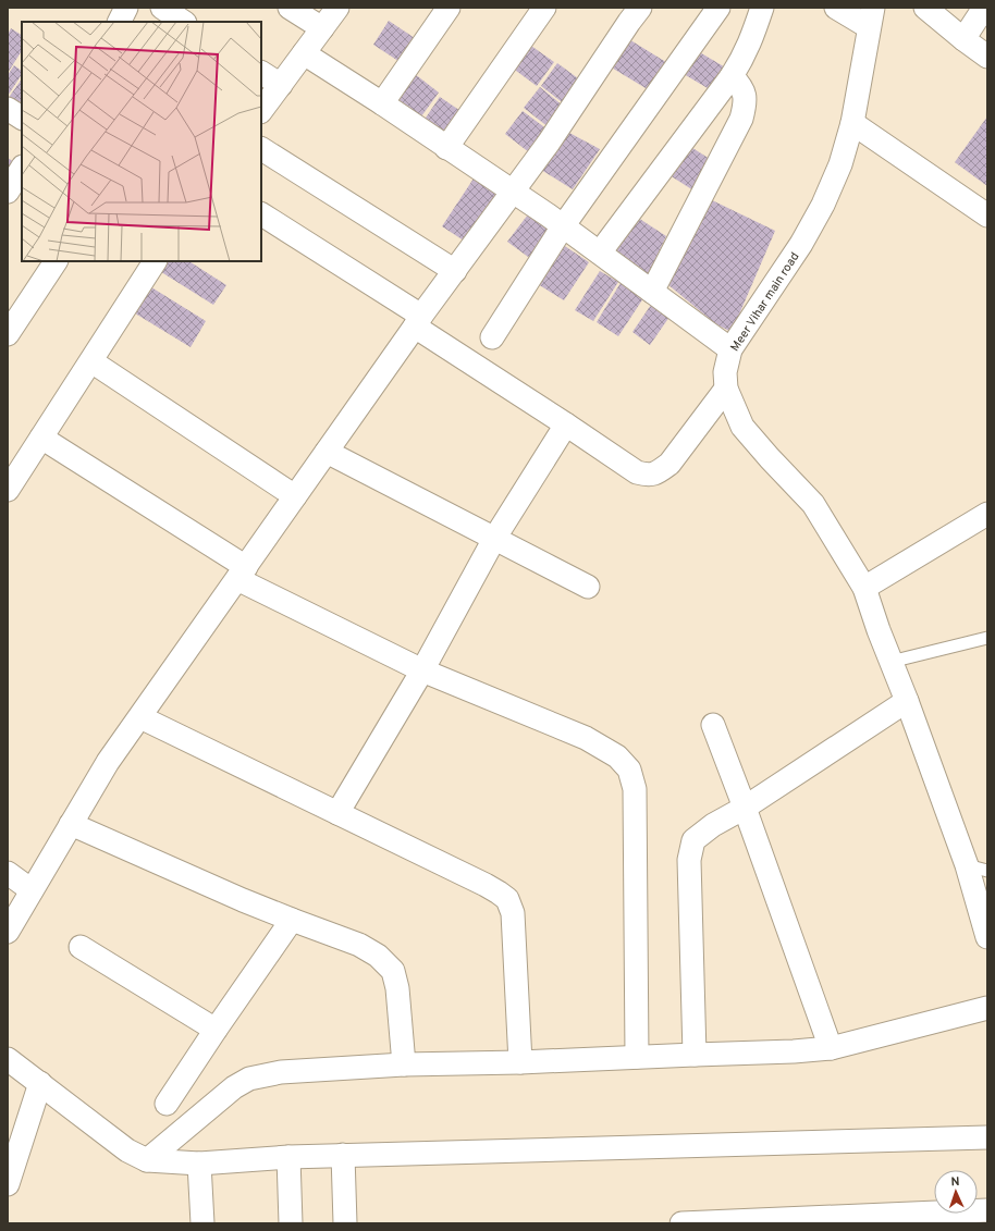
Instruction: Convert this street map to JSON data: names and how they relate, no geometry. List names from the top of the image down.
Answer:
{
  "streets": {
    "street": ["Meer Vihar main road"]
  },
  "north": "top"
}
